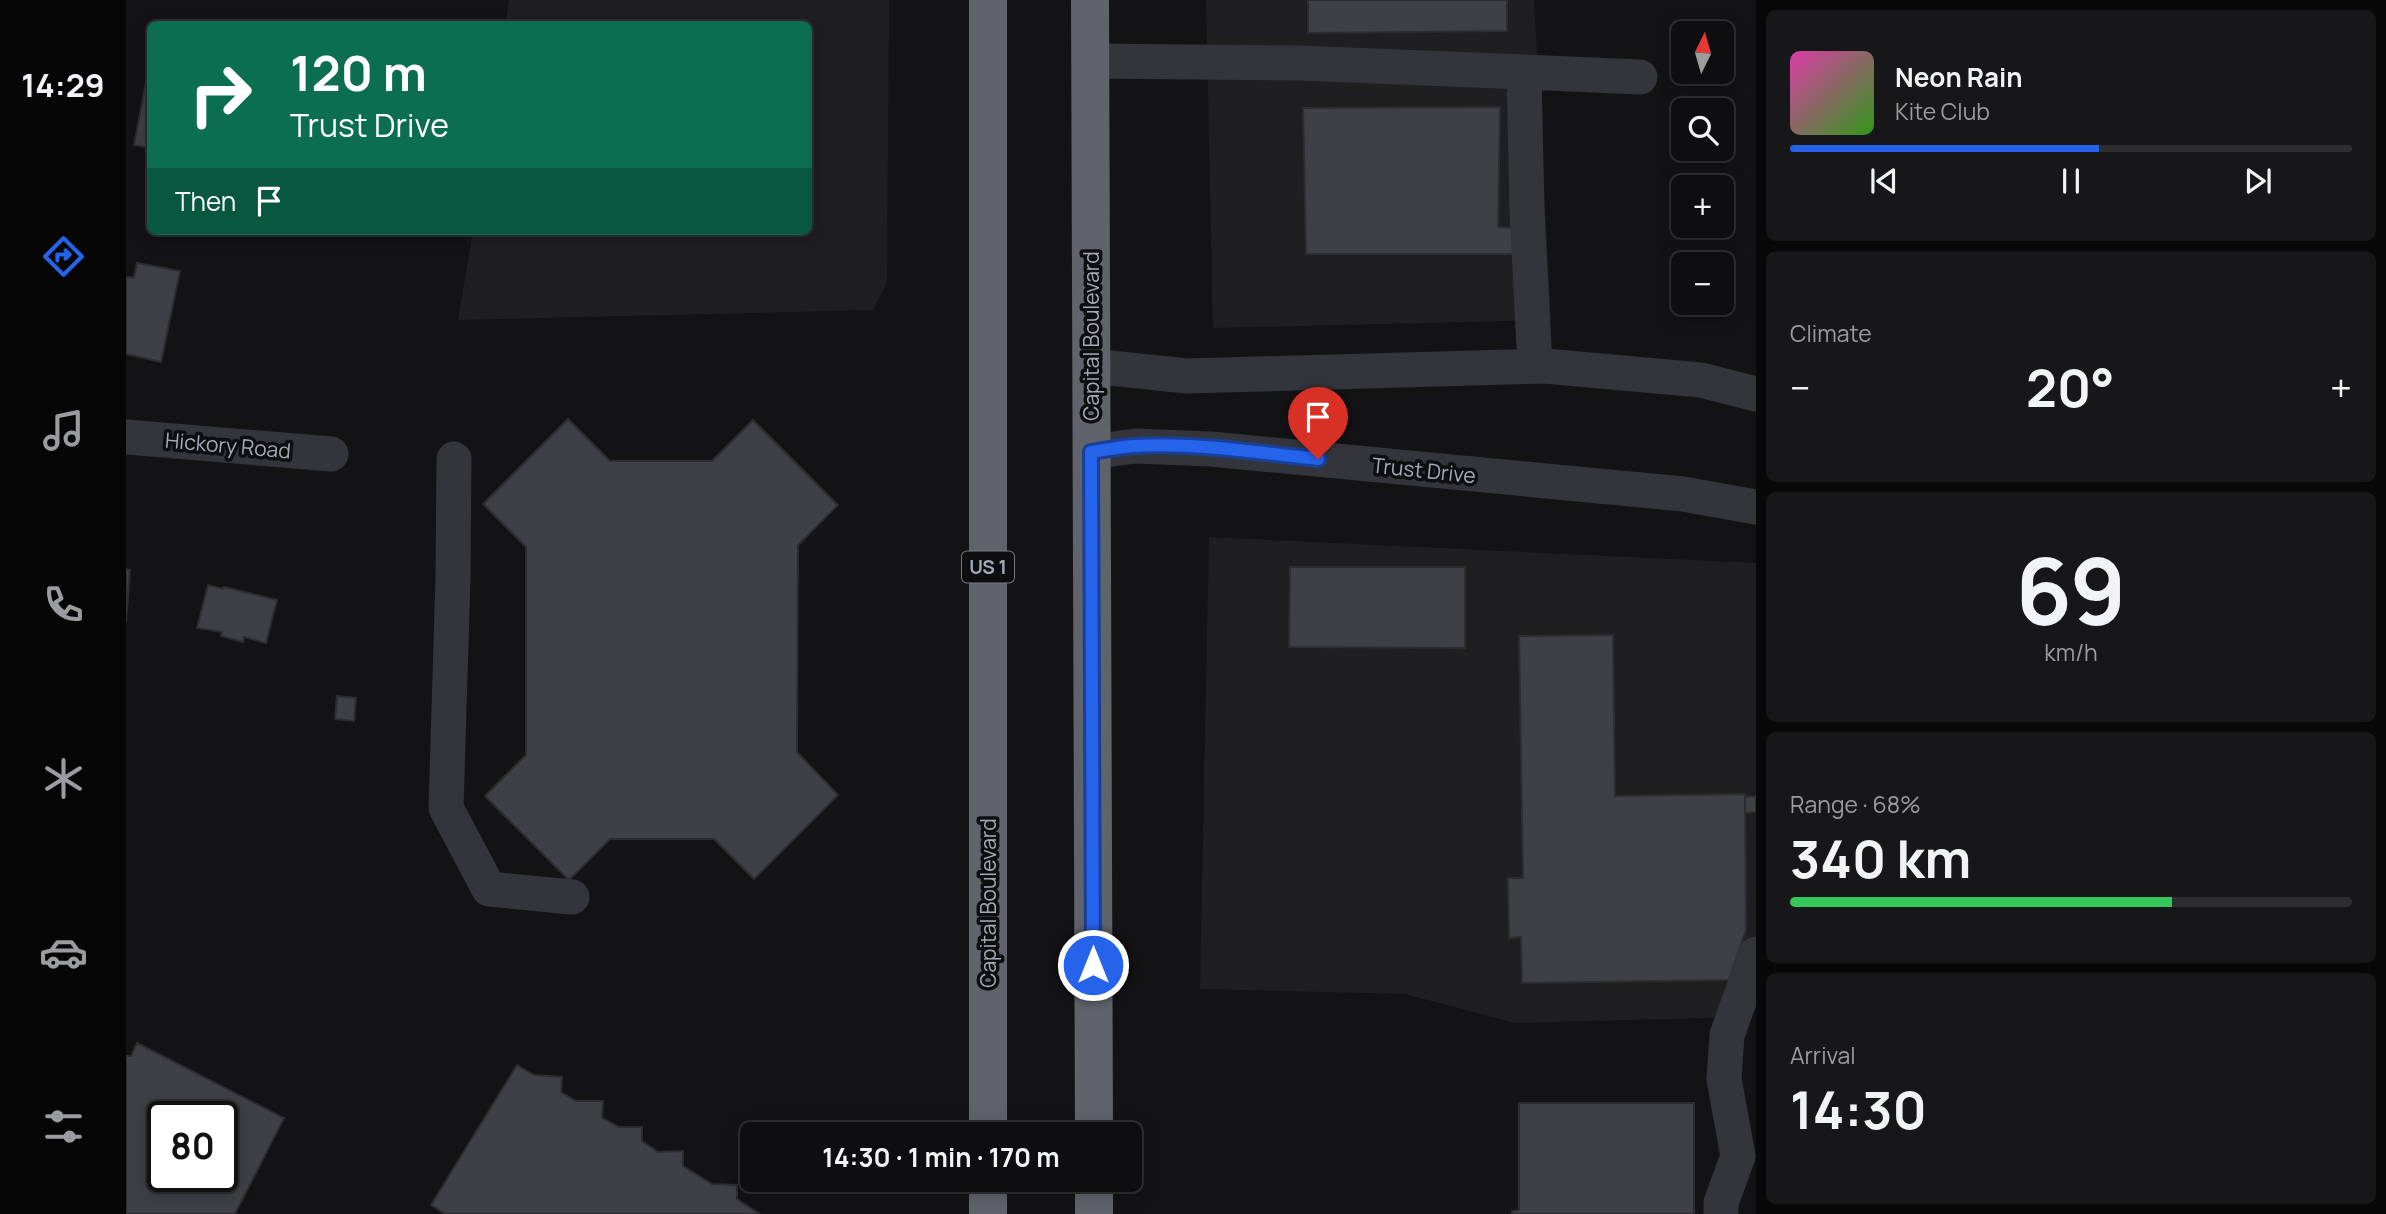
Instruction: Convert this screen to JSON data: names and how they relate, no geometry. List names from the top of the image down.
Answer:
{
  "streets": {
    "highway": ["Capital Boulevard", "US 1"],
    "street": ["Hickory Road", "Trust Drive"]
  },
  "crossings": [
    ["Capital Boulevard", "Trust Drive"]
  ],
  "north": "top",
  "page": {
    "tabs": "14:29",
    "map_buttons": ["+", "−"],
    "turn": ["120 m", "Trust Drive"],
    "song": ["Neon Rain", "Kite Club"],
    "then": "Then",
    "tile": [
      "Climate",
      ["69", "km/h"],
      ["Range · 68%", "340 km"],
      ["Arrival", "14:30"]
    ],
    "heat": ["−", "20°", "+"],
    "limit": "80",
    "trip": "14:30 · 1 min · 170 m"
  }
}
